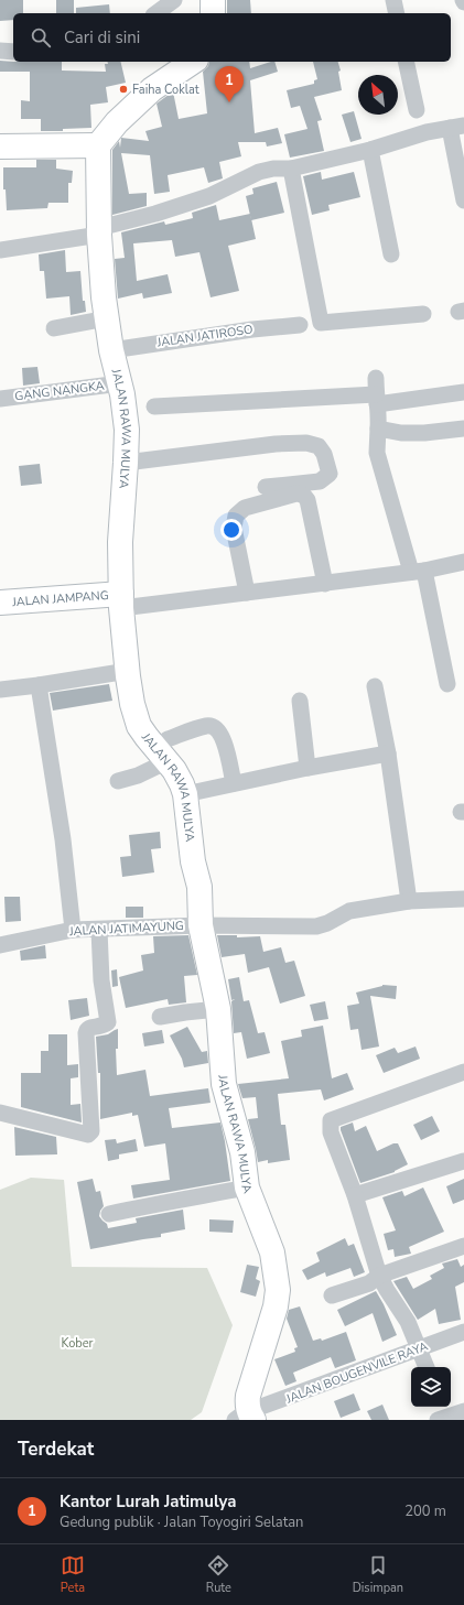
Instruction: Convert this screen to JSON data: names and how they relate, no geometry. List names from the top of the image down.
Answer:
{
  "streets": {
    "main road": ["JALAN RAWA MULYA", "JALAN JAMPANG"],
    "street": [
      "JALAN JATIROSO",
      "GANG NANGKA",
      "JALAN JATIMAYUNG",
      "JALAN BOUGENVILE RAYA"
    ]
  },
  "crossings": [
    ["JALAN JATIROSO", "JALAN RAWA MULYA"],
    ["GANG NANGKA", "JALAN RAWA MULYA"],
    ["JALAN RAWA MULYA", "JALAN JAMPANG"],
    ["JALAN RAWA MULYA", "JALAN JATIMAYUNG"],
    ["JALAN RAWA MULYA", "JALAN BOUGENVILE RAYA"]
  ],
  "parks": ["Kober"],
  "places": ["Faiha Coklat"],
  "north": "top left",
  "page": {
    "search": "Cari di sini",
    "pins": "1",
    "heading": "Terdekat",
    "list": [
      {
        "mark": "1",
        "name": "Kantor Lurah Jatimulya",
        "note": "Gedung publik · Jalan Toyogiri Selatan",
        "value": "200 m"
      }
    ],
    "nav": ["Peta", "Rute", "Disimpan"]
  }
}
